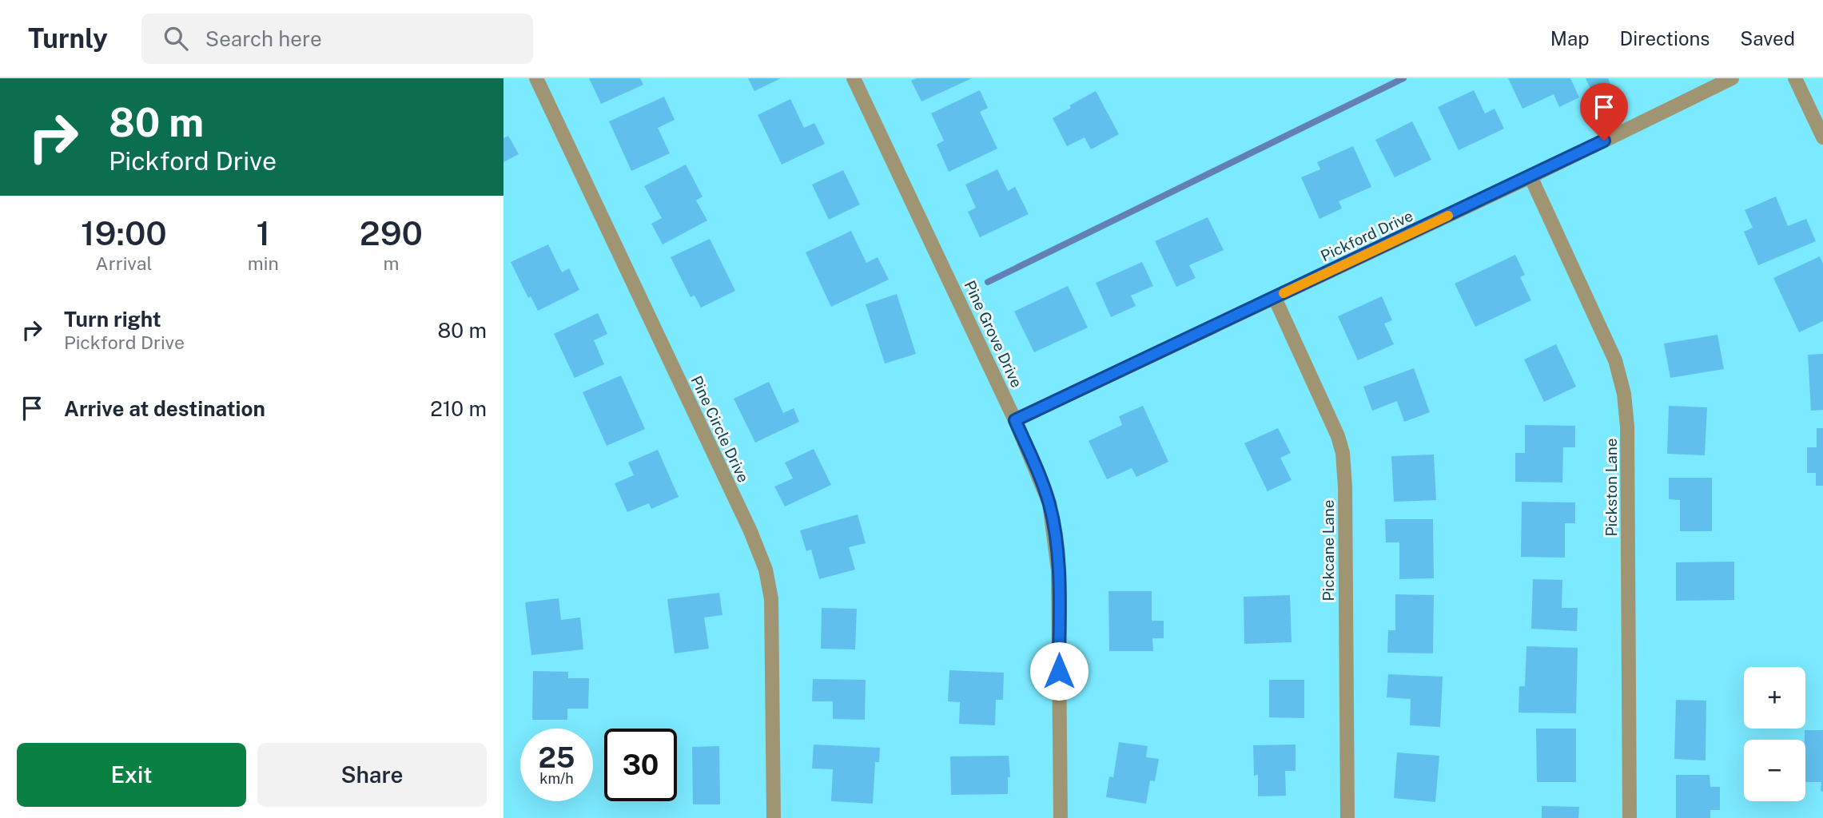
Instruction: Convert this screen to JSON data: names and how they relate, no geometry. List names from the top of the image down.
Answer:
{
  "streets": {
    "street": [
      "Pickford Drive",
      "Pine Grove Drive",
      "Pine Circle Drive",
      "Pickston Lane",
      "Pickcane Lane"
    ]
  },
  "crossings": [
    ["Pickford Drive", "Pine Grove Drive"],
    ["Pickford Drive", "Pickston Lane"],
    ["Pickford Drive", "Pickcane Lane"]
  ],
  "page": {
    "header": "Turnly",
    "search": "Search here",
    "nav": ["Map", "Directions", "Saved"],
    "turn": ["80 m", "Pickford Drive"],
    "eta": [
      "19:00",
      "Arrival",
      "1",
      "min",
      "290",
      "m"
    ],
    "list": [
      {
        "name": "Turn right",
        "note": "Pickford Drive",
        "value": "80 m"
      },
      {
        "name": "Arrive at destination",
        "value": "210 m"
      }
    ],
    "map_buttons": ["+", "−"],
    "speed": "25 km/h",
    "limit": "30",
    "buttons": ["Exit", "Share"]
  }
}
